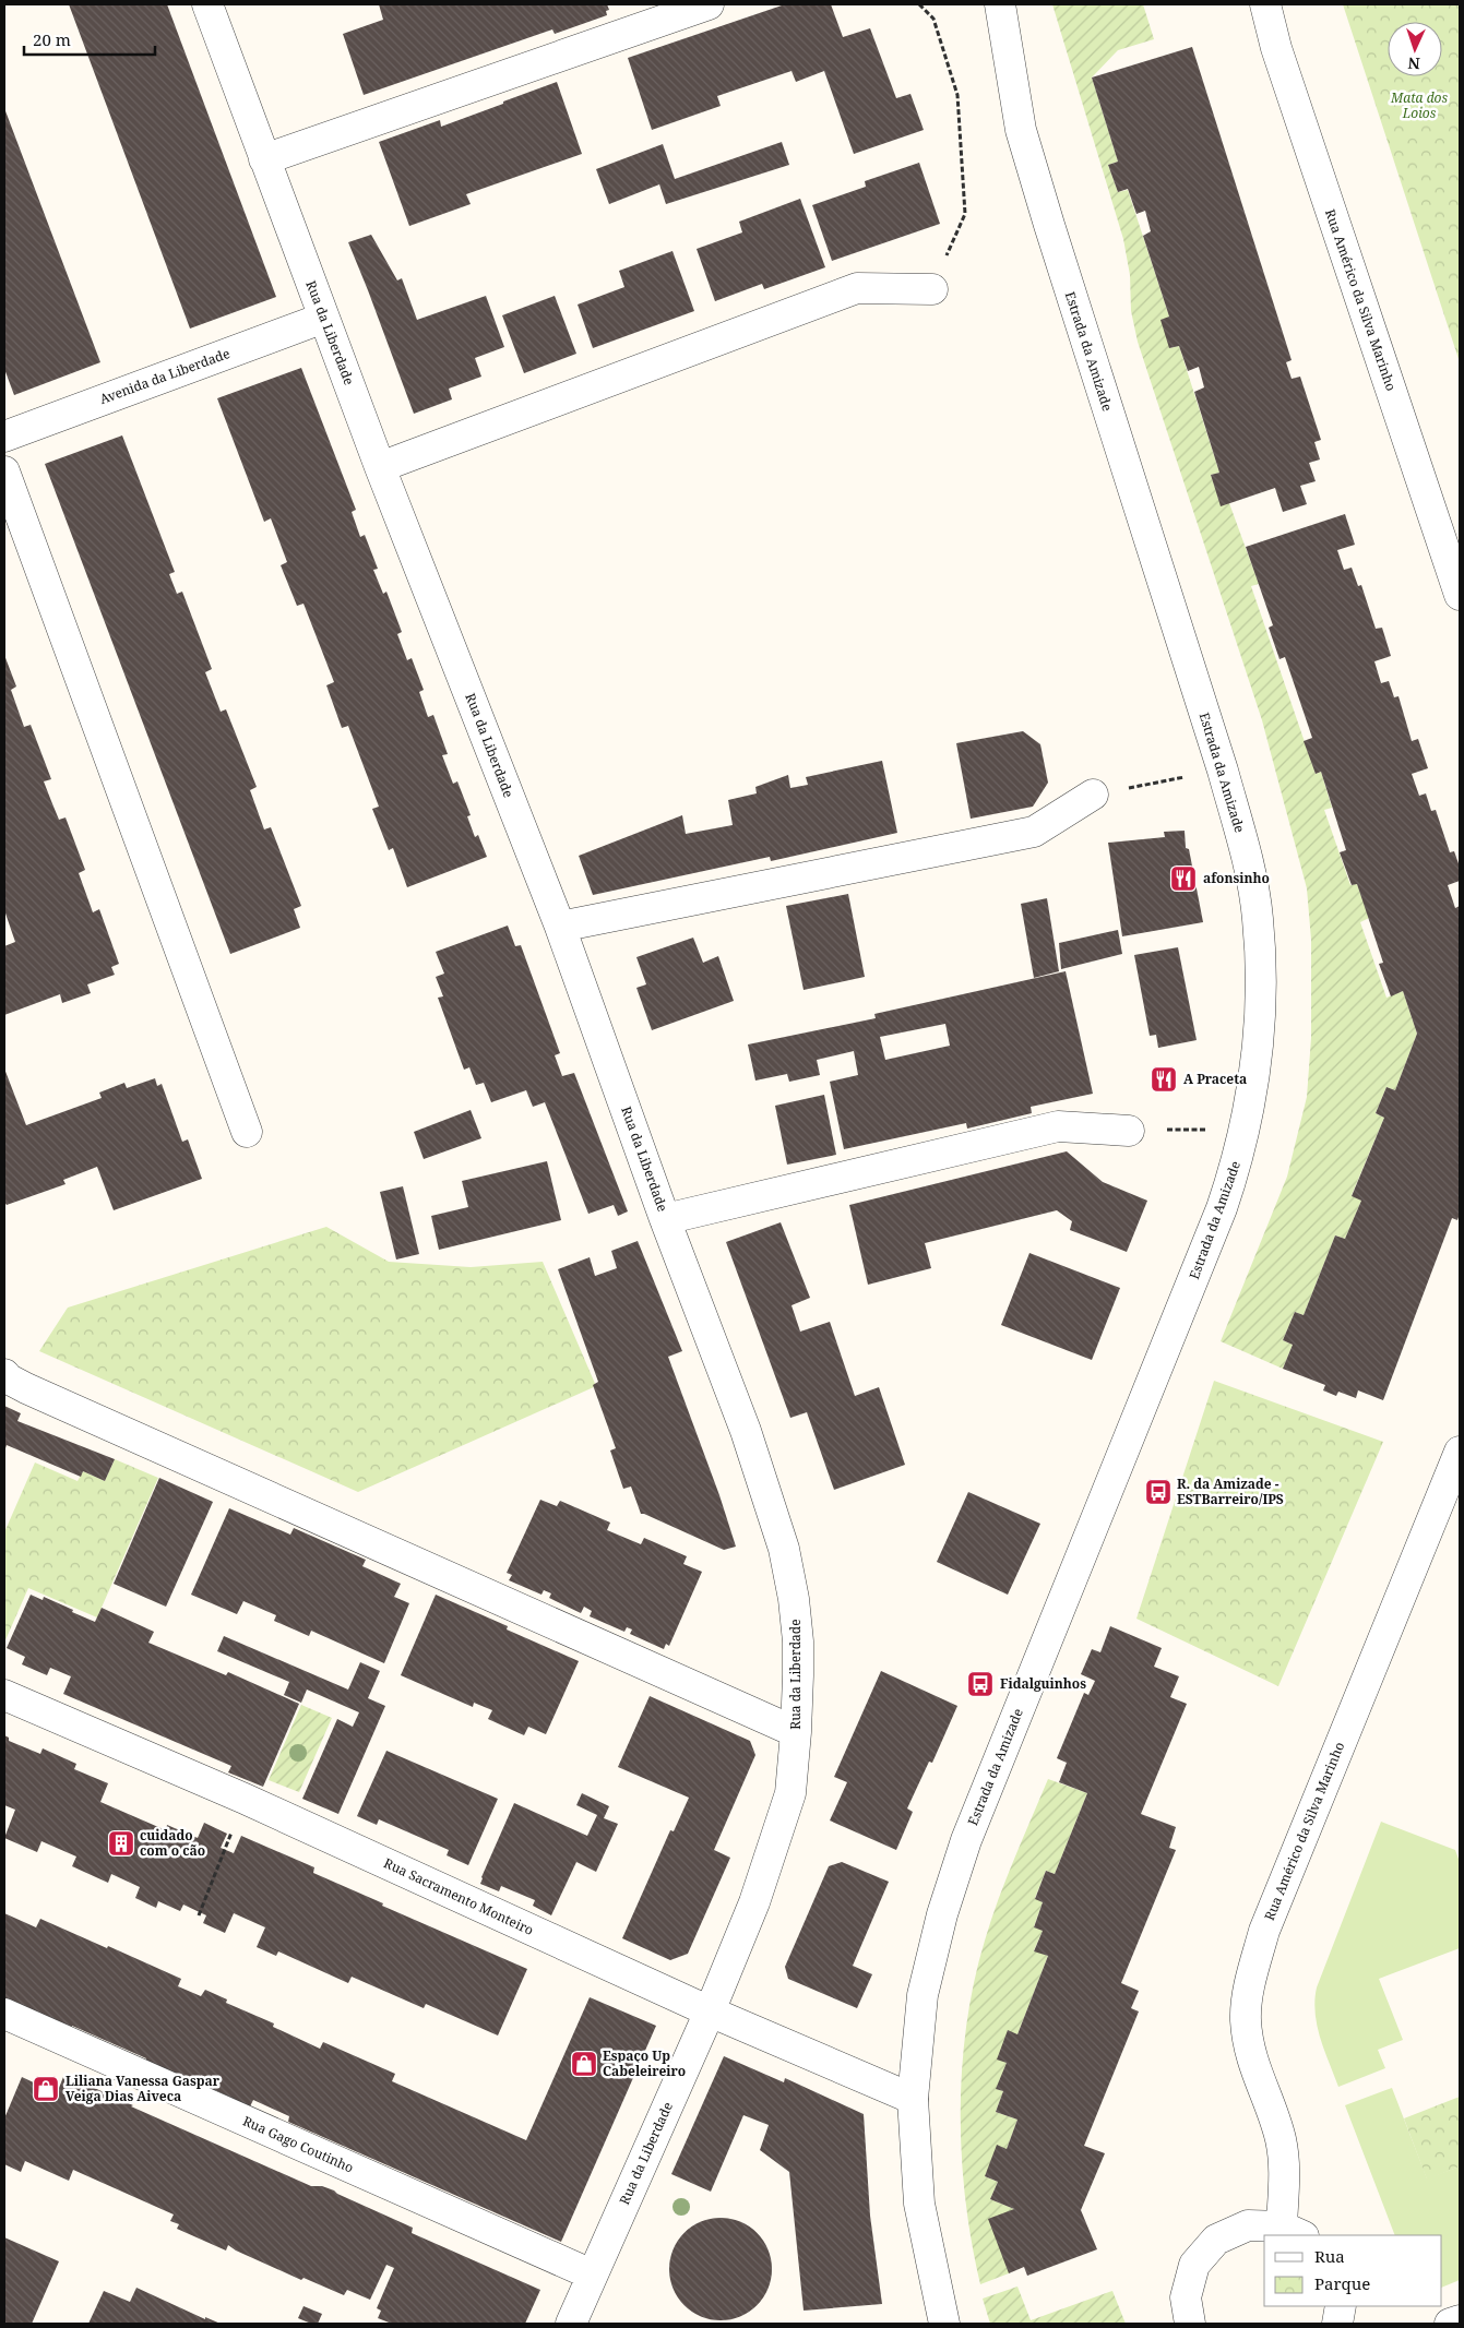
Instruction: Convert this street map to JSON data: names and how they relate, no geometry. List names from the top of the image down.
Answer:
{
  "streets": {
    "street": [
      "Rua Américo da Silva Marinho",
      "Rua da Liberdade",
      "Estrada da Amizade",
      "Avenida da Liberdade",
      "Rua Sacramento Monteiro",
      "Rua Gago Coutinho"
    ]
  },
  "crossings": [
    ["Rua da Liberdade", "Avenida da Liberdade"],
    ["Rua da Liberdade", "Rua Sacramento Monteiro"],
    ["Rua da Liberdade", "Rua Gago Coutinho"],
    ["Estrada da Amizade", "Rua Sacramento Monteiro"]
  ],
  "parks": ["Mata dos Loios"],
  "places": {
    "restaurant": ["afonsinho", "A Praceta"],
    "bus stop": ["R. da Amizade - ESTBarreiro/IPS", "Fidalguinhos"],
    "building": ["cuidado com o cão"],
    "shop": ["Espaço Up Cabeleireiro", "Liliana Vanessa Gaspar Veiga Dias Aiveca"]
  },
  "legend": ["Rua", "Parque"],
  "scale_bar": "20 m",
  "north": "bottom"
}
